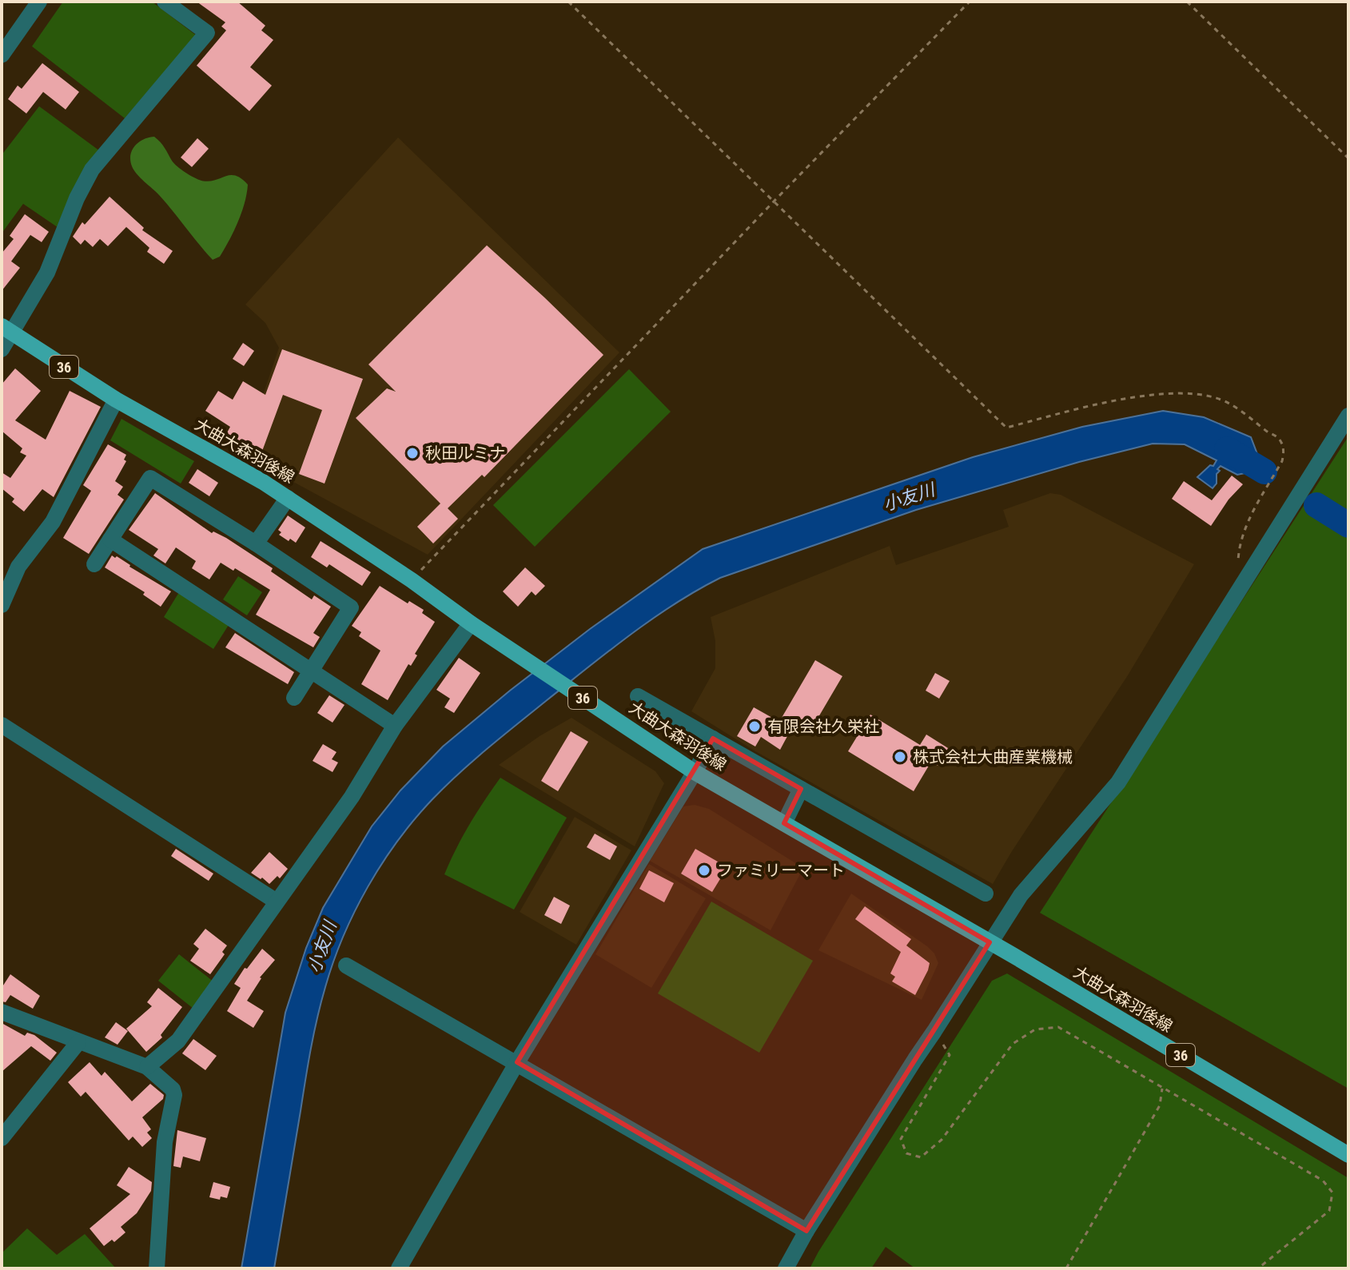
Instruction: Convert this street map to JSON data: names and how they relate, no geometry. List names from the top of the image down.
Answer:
{
  "streets": {
    "main road": ["36", "大曲大森羽後線"]
  },
  "water": ["小友川"],
  "places": [
    "秋田ルミナ",
    "有限会社久栄社",
    "株式会社大曲産業機械",
    "ファミリーマート"
  ]
}
